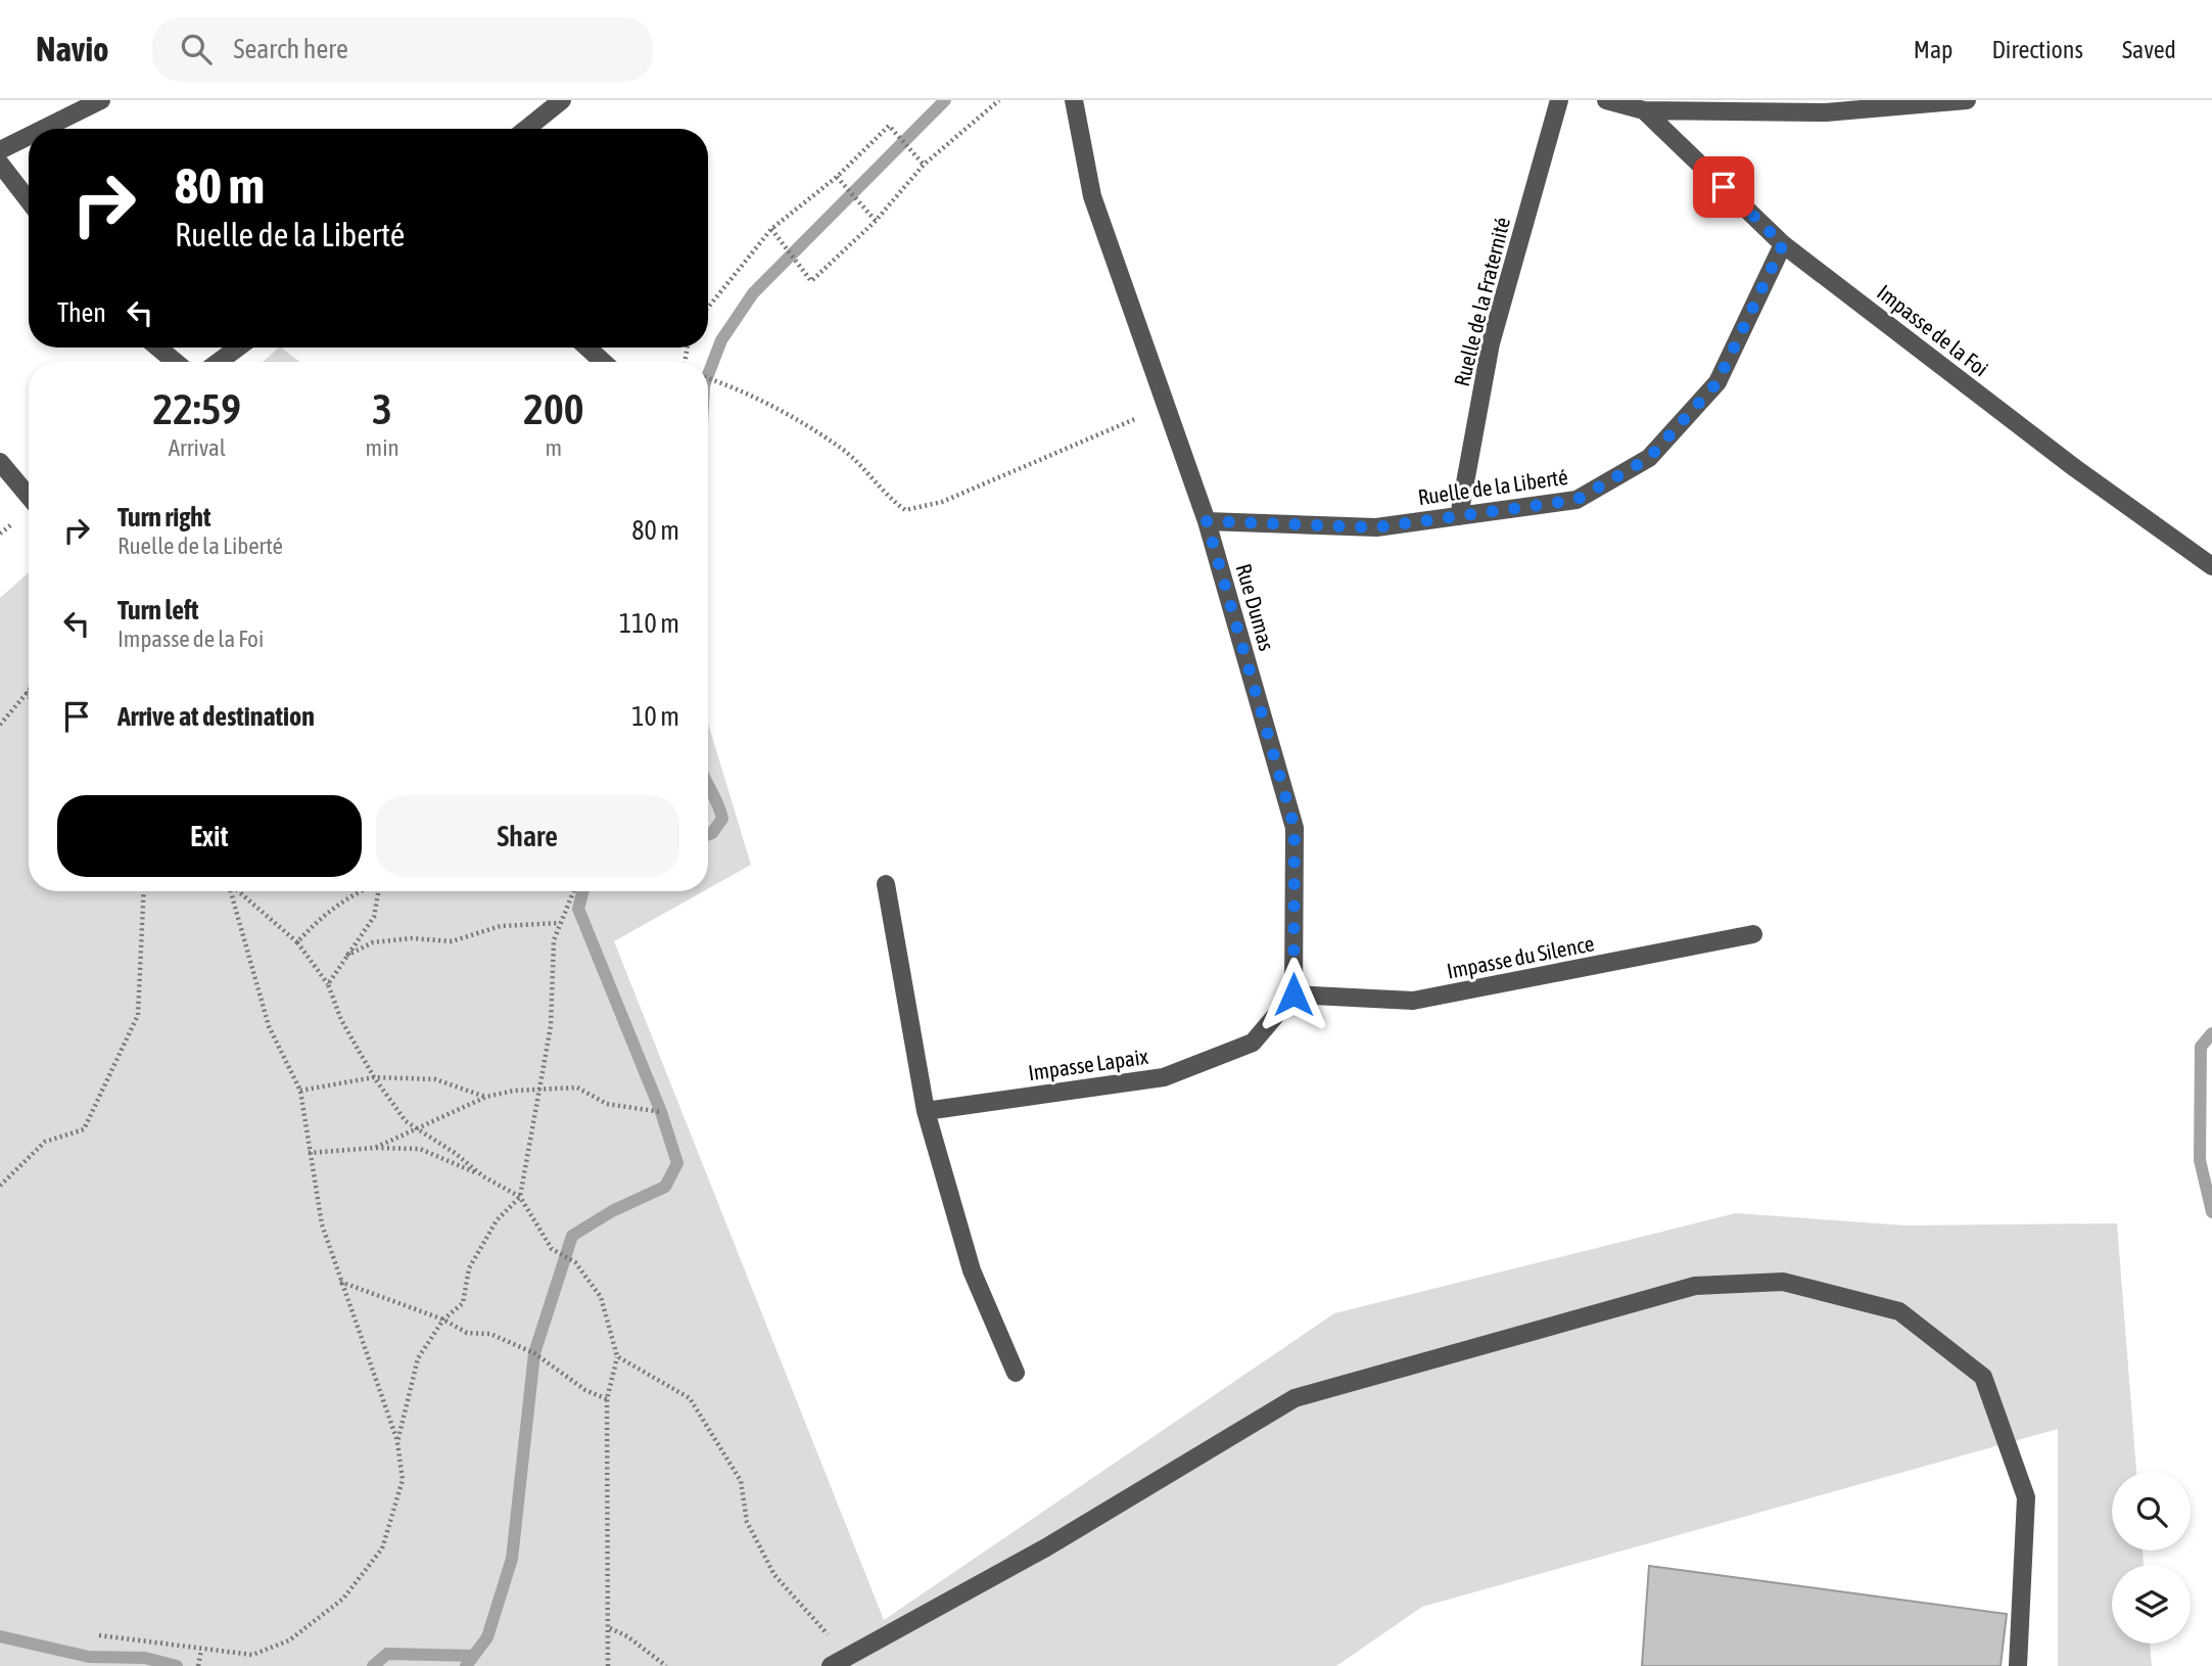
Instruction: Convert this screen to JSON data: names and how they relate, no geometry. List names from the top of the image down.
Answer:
{
  "streets": {
    "street": [
      "Ruelle de la Fraternité",
      "Impasse de la Foi",
      "Ruelle de la Liberté",
      "Rue Dumas",
      "Impasse du Silence",
      "Impasse Lapaix"
    ]
  },
  "crossings": [
    ["Ruelle de la Fraternité", "Ruelle de la Liberté"],
    ["Impasse de la Foi", "Ruelle de la Liberté"],
    ["Ruelle de la Liberté", "Rue Dumas"],
    ["Rue Dumas", "Impasse du Silence"],
    ["Rue Dumas", "Impasse Lapaix"],
    ["Impasse du Silence", "Impasse Lapaix"]
  ],
  "page": {
    "header": "Navio",
    "search": "Search here",
    "nav": ["Map", "Directions", "Saved"],
    "turn": ["80 m", "Ruelle de la Liberté"],
    "then": "Then",
    "eta": [
      "22:59",
      "Arrival",
      "3",
      "min",
      "200",
      "m"
    ],
    "list": [
      {
        "name": "Turn right",
        "note": "Ruelle de la Liberté",
        "value": "80 m"
      },
      {
        "name": "Turn left",
        "note": "Impasse de la Foi",
        "value": "110 m"
      },
      {
        "name": "Arrive at destination",
        "value": "10 m"
      }
    ],
    "buttons": ["Exit", "Share"]
  }
}
